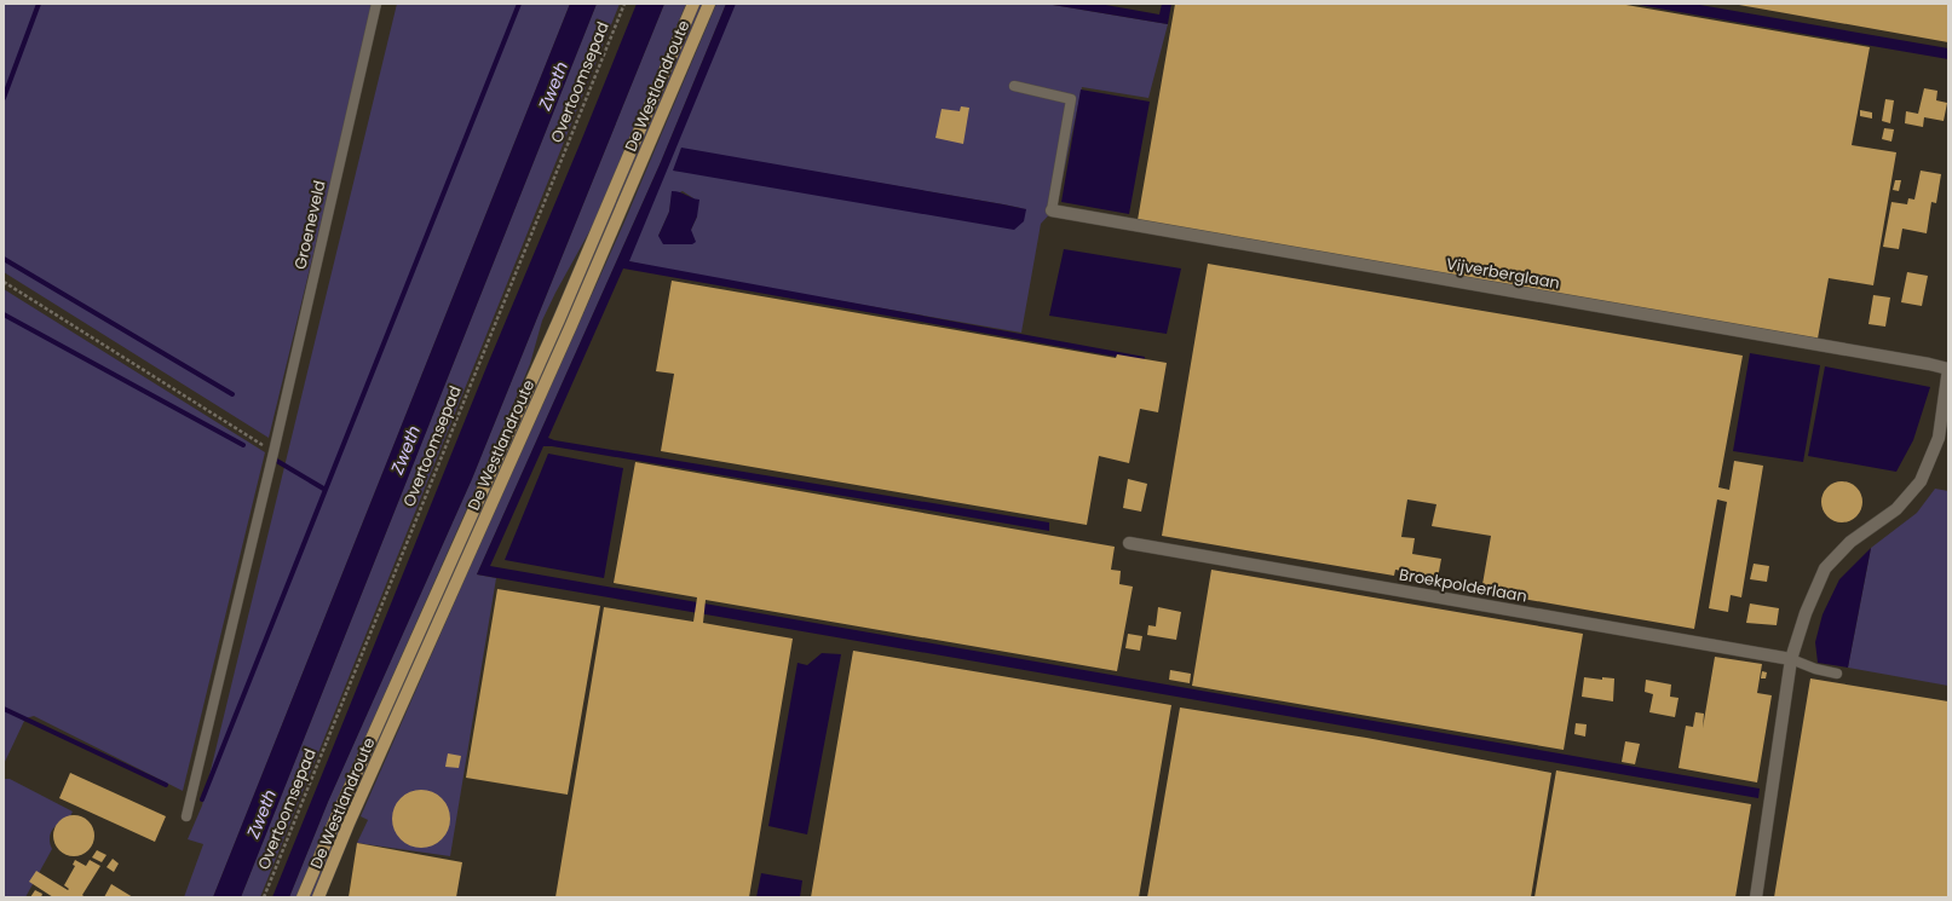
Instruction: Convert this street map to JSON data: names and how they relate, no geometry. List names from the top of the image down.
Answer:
{
  "streets": {
    "main road": ["De Westlandroute"],
    "street": ["Vijverberglaan", "Broekpolderlaan"],
    "lane": ["Groeneveld"],
    "path": ["Overtoomsepad"]
  },
  "water": ["Zweth"]
}
